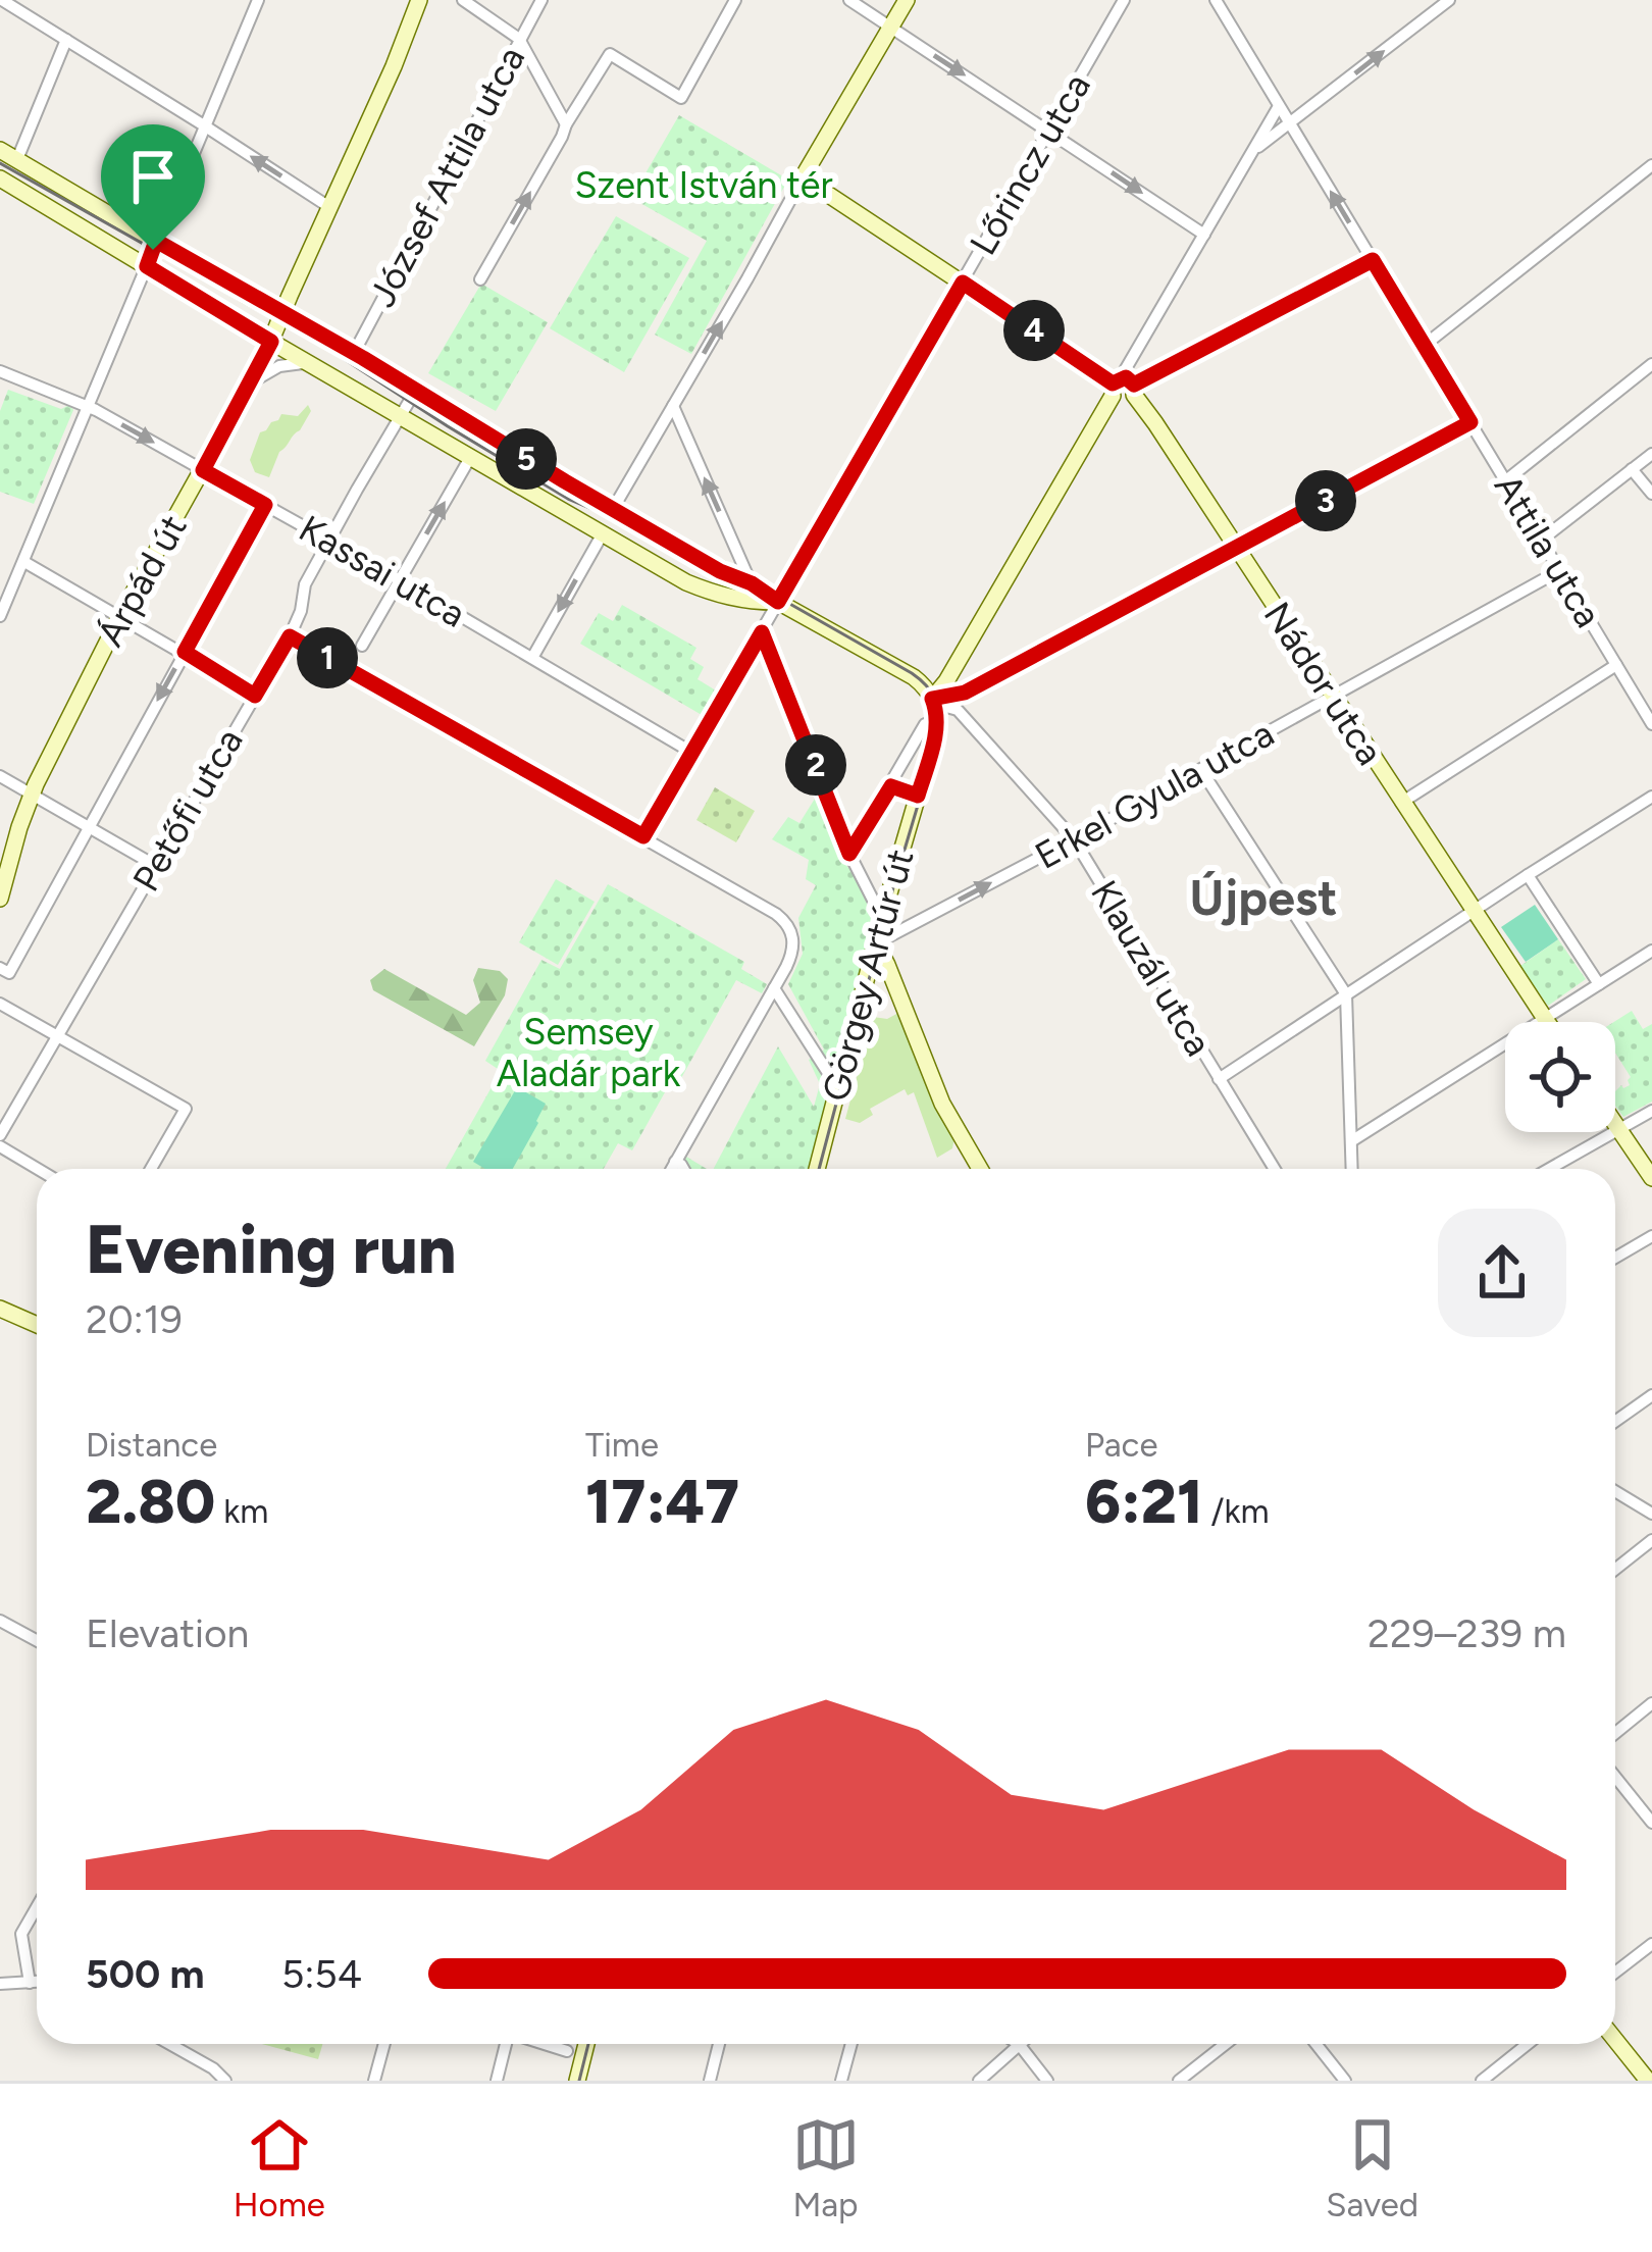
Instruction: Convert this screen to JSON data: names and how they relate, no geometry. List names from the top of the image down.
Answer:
{
  "streets": {
    "street": [
      "Lőrincz utca",
      "József Attila utca",
      "Attila utca",
      "Kassai utca",
      "Árpád út",
      "Nádor utca",
      "Erkel Gyula utca",
      "Petőfi utca",
      "Klauzál utca",
      "Görgey Artúr út"
    ]
  },
  "crossings": [
    ["Lőrincz utca", "Kassai utca"],
    ["Attila utca", "Erkel Gyula utca"],
    ["Kassai utca", "Árpád út"],
    ["Kassai utca", "Petőfi utca"],
    ["Nádor utca", "Erkel Gyula utca"],
    ["Erkel Gyula utca", "Klauzál utca"],
    ["Erkel Gyula utca", "Görgey Artúr út"]
  ],
  "districts": ["Újpest"],
  "parks": ["Szent István tér", "Semsey Aladár park"],
  "page": {
    "pins": [
      "4",
      "5",
      "3",
      "1",
      "2"
    ],
    "heading": ["Evening run", "20:19"],
    "stats": [
      ["Distance", "2.80 km"],
      ["Time", "17:47"],
      ["Pace", "6:21 /km"]
    ],
    "chart": ["Elevation", "229–239 m"],
    "list": [
      {
        "name": "500 m",
        "note": "5:54"
      }
    ],
    "tabs": ["Home", "Map", "Saved"]
  }
}
